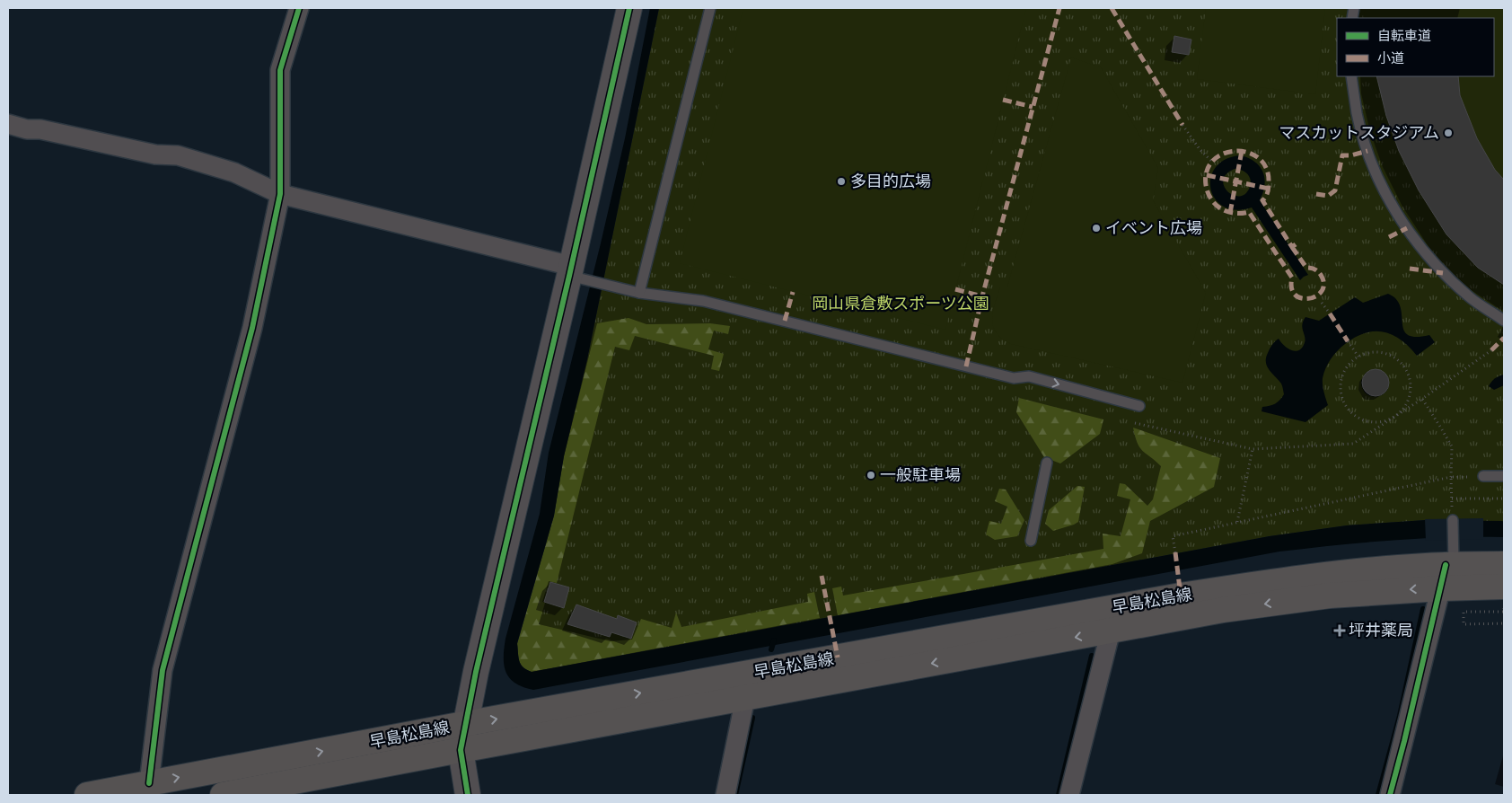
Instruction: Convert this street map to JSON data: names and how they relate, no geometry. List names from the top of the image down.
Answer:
{
  "streets": {
    "main road": ["早島松島線"]
  },
  "parks": ["岡山県倉敷スポーツ公園"],
  "places": {
    "other": [
      "マスカットスタジアム",
      "多目的広場",
      "イベント広場",
      "一般駐車場"
    ],
    "health": ["坪井薬局"]
  },
  "legend": ["自転車道", "小道"]
}
